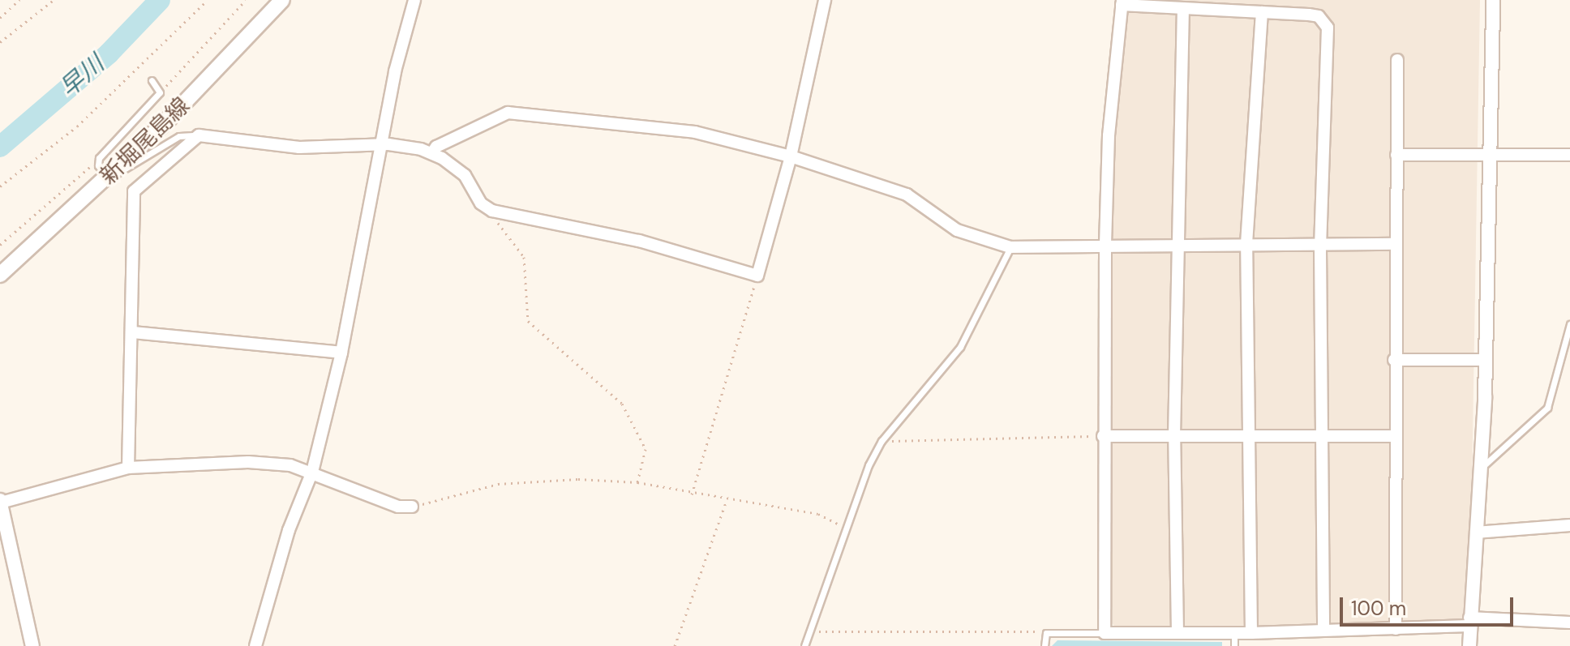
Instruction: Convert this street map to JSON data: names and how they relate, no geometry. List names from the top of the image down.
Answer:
{
  "streets": {
    "main road": ["新堀尾島線"]
  },
  "water": ["早川"],
  "scale_bar": "100 m"
}
